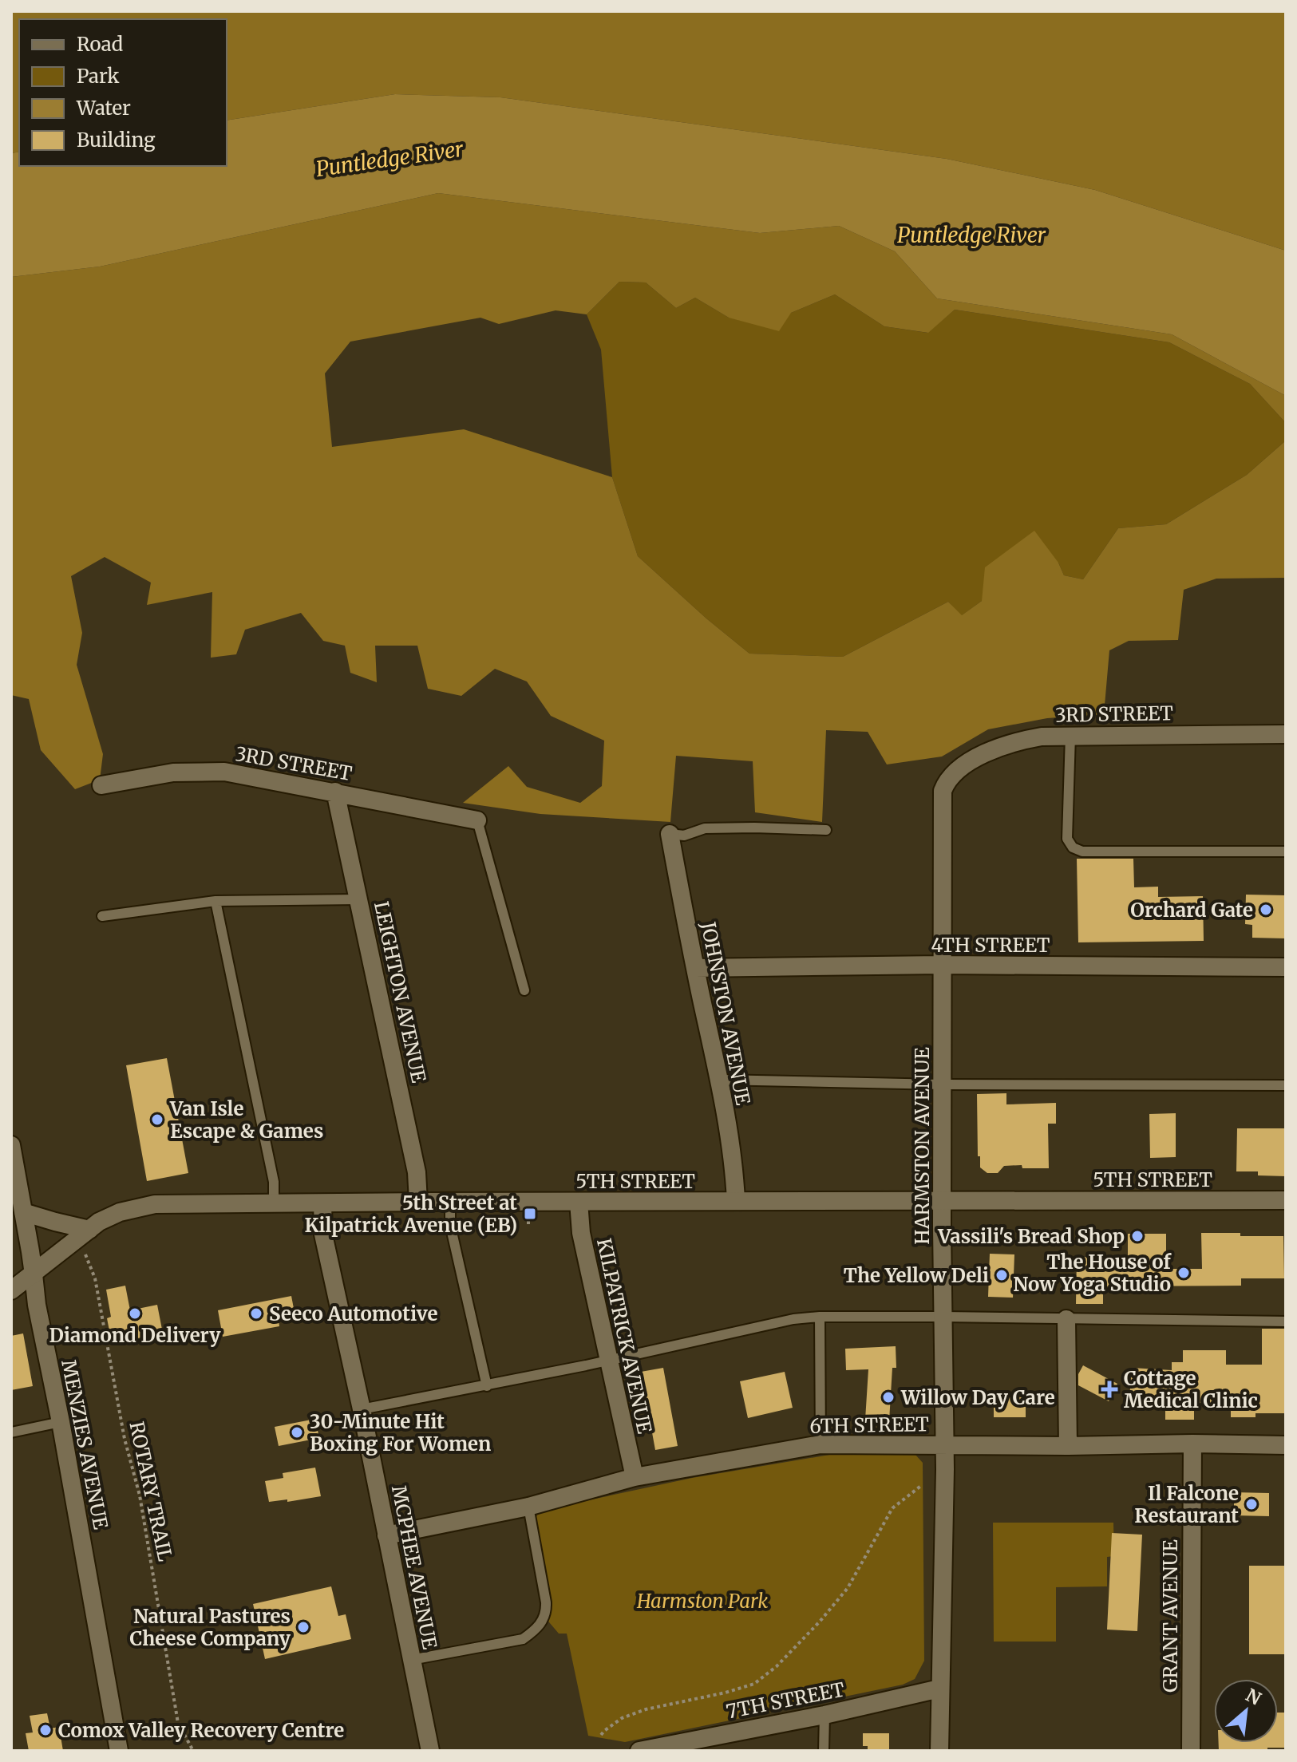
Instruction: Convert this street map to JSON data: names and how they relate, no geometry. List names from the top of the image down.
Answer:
{
  "streets": {
    "street": [
      "3RD STREET",
      "4TH STREET",
      "LEIGHTON AVENUE",
      "JOHNSTON AVENUE",
      "HARMSTON AVENUE",
      "5TH STREET",
      "KILPATRICK AVENUE",
      "6TH STREET",
      "MENZIES AVENUE",
      "MCPHEE AVENUE",
      "GRANT AVENUE",
      "7TH STREET"
    ],
    "path": ["ROTARY TRAIL"]
  },
  "crossings": [
    ["3RD STREET", "LEIGHTON AVENUE"],
    ["3RD STREET", "HARMSTON AVENUE"],
    ["4TH STREET", "JOHNSTON AVENUE"],
    ["4TH STREET", "HARMSTON AVENUE"],
    ["LEIGHTON AVENUE", "5TH STREET"],
    ["JOHNSTON AVENUE", "5TH STREET"],
    ["HARMSTON AVENUE", "5TH STREET"],
    ["HARMSTON AVENUE", "6TH STREET"],
    ["HARMSTON AVENUE", "7TH STREET"],
    ["5TH STREET", "KILPATRICK AVENUE"],
    ["5TH STREET", "MENZIES AVENUE"],
    ["5TH STREET", "ROTARY TRAIL"],
    ["5TH STREET", "MCPHEE AVENUE"],
    ["KILPATRICK AVENUE", "6TH STREET"],
    ["6TH STREET", "MCPHEE AVENUE"],
    ["6TH STREET", "GRANT AVENUE"]
  ],
  "water": ["Puntledge River"],
  "parks": ["Harmston Park"],
  "places": {
    "other": [
      "Orchard Gate",
      "Van Isle Escape & Games",
      "Vassili's Bread Shop",
      "The House of Now Yoga Studio",
      "The Yellow Deli",
      "Diamond Delivery",
      "Seeco Automotive",
      "Willow Day Care",
      "30-Minute Hit Boxing For Women",
      "Il Falcone Restaurant",
      "Natural Pastures Cheese Company",
      "Comox Valley Recovery Centre"
    ],
    "transit": ["5th Street at Kilpatrick Avenue (EB)"],
    "health": ["Cottage Medical Clinic"]
  },
  "legend": [
    "Road",
    "Park",
    "Water",
    "Building"
  ],
  "north": "top right"
}
